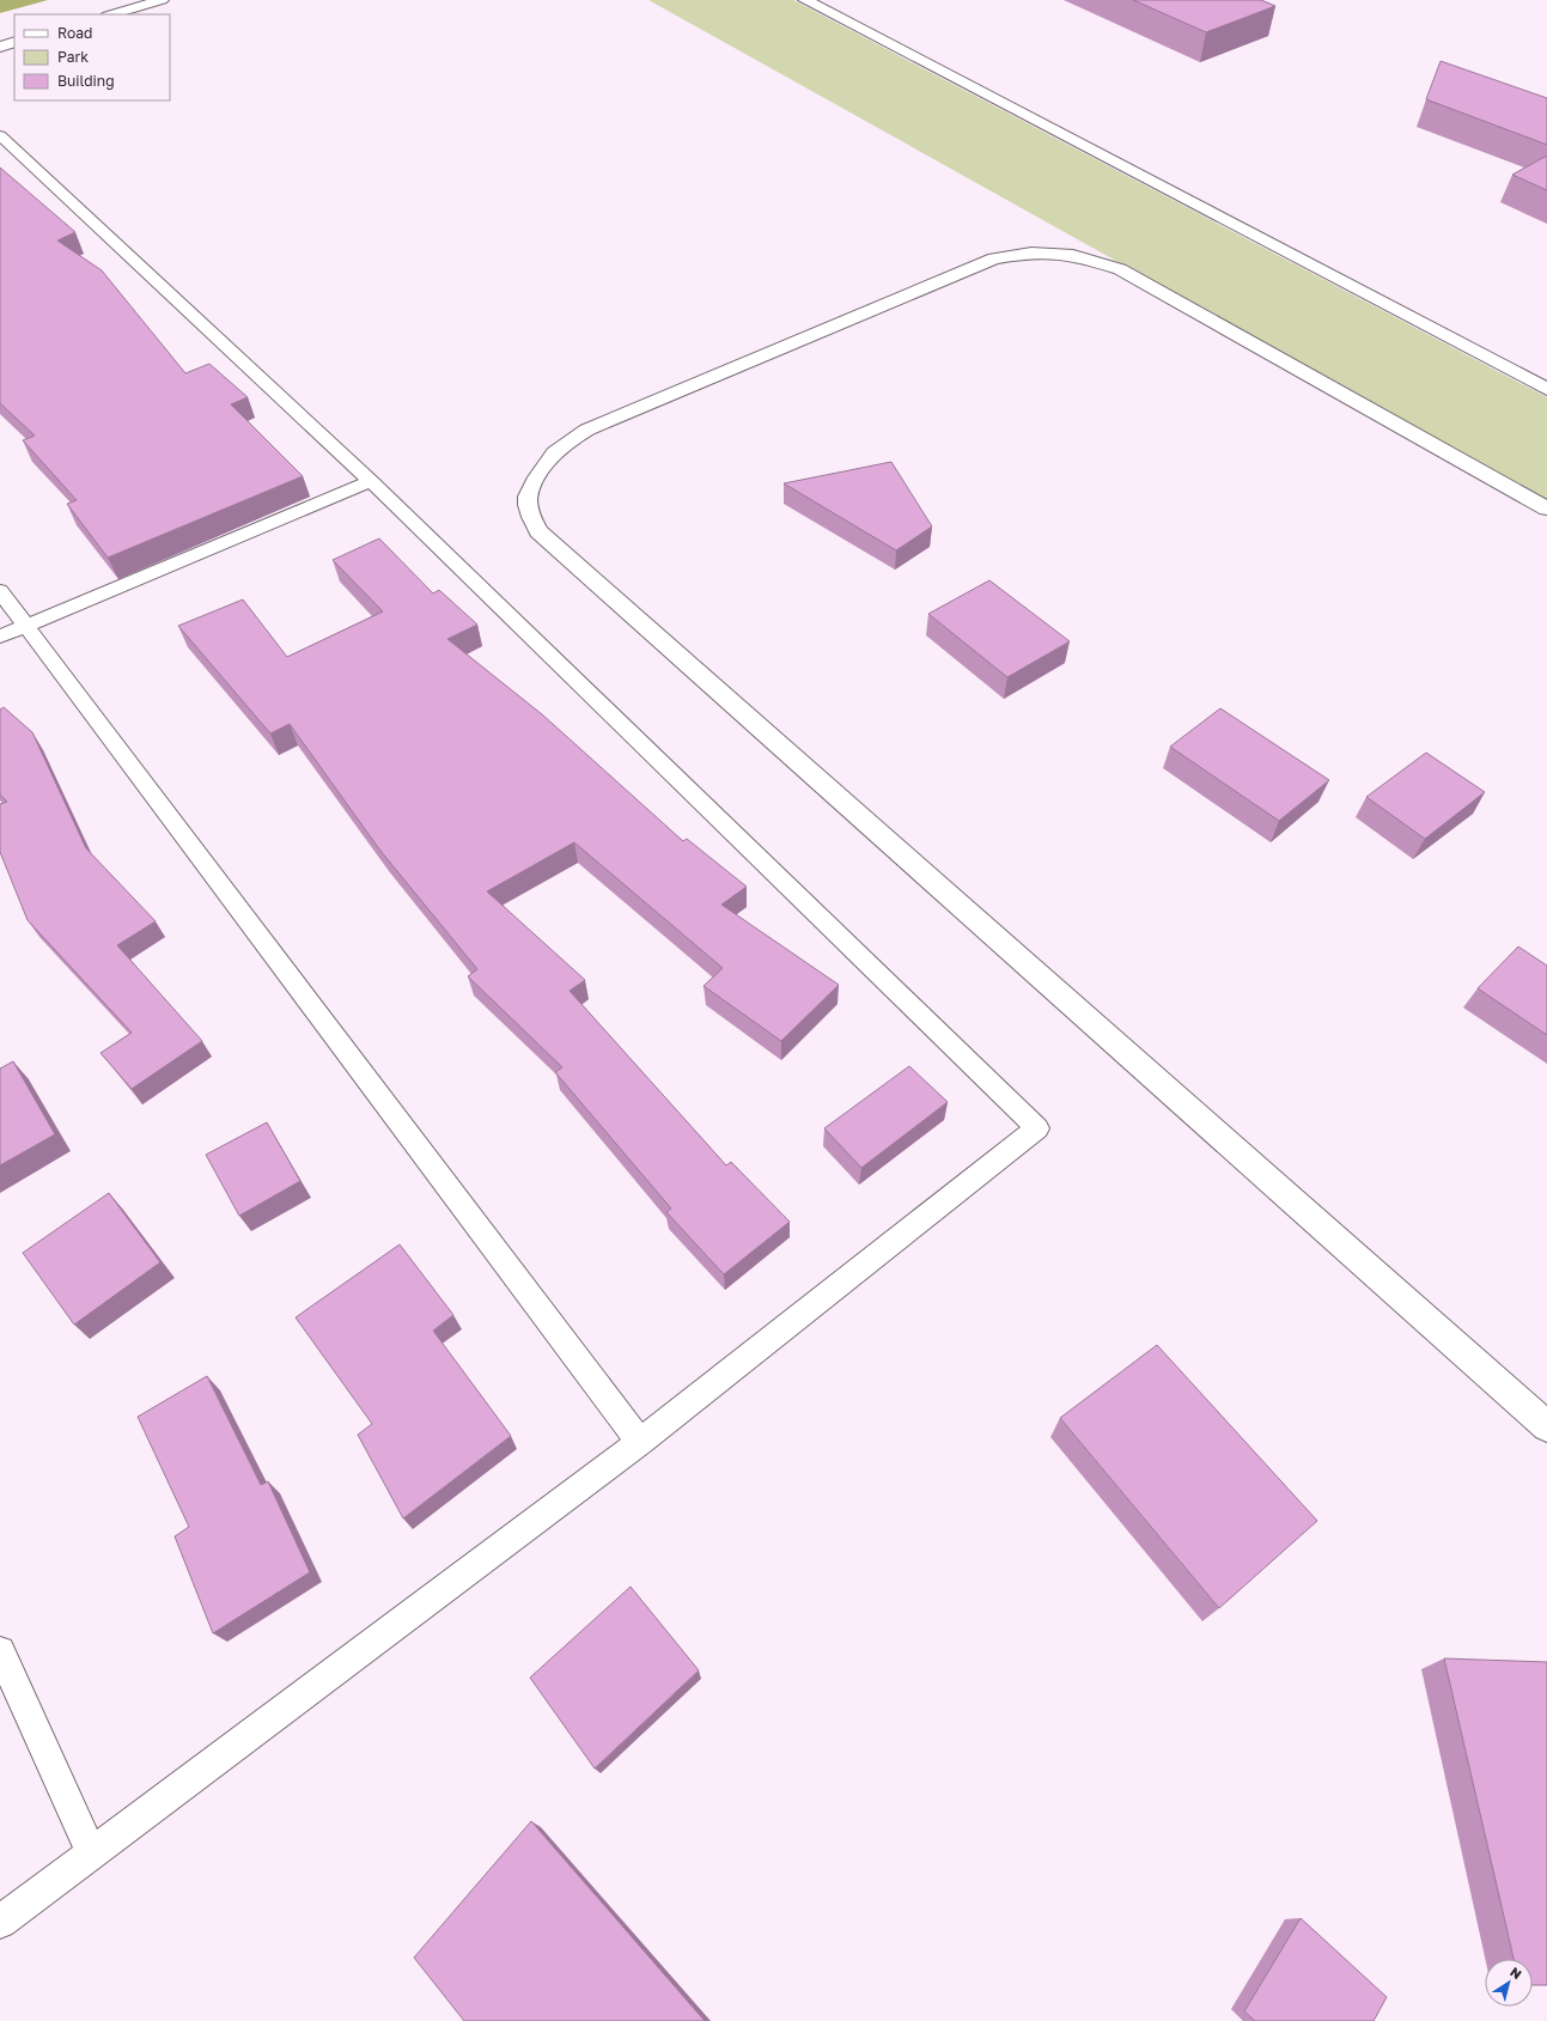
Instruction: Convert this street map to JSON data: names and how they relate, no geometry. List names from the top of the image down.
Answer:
{
  "legend": ["Road", "Park", "Building"],
  "north": "top right"
}
